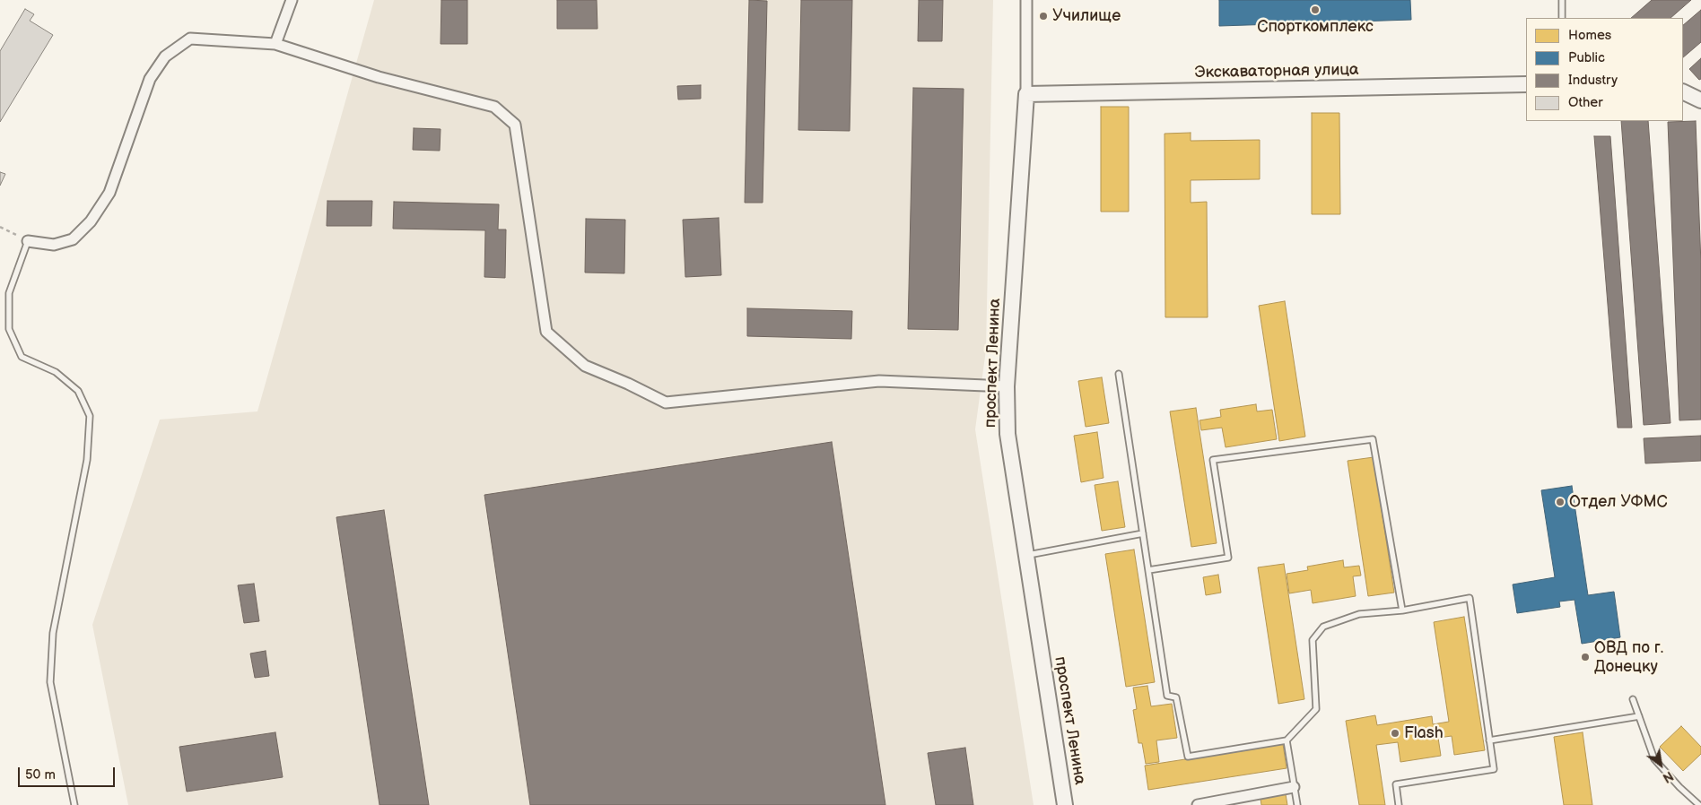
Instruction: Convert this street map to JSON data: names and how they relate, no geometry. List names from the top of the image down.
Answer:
{
  "streets": {
    "street": ["Экскаваторная улица", "проспект Ленина"]
  },
  "crossings": [
    ["Экскаваторная улица", "проспект Ленина"]
  ],
  "places": [
    "Спорткомплекс",
    "Училище",
    "Отдел УФМС",
    "ОВД по г. Донецку",
    "Flash"
  ],
  "legend": [
    "Homes",
    "Public",
    "Industry",
    "Other"
  ],
  "scale_bar": "50 m",
  "north": "bottom right"
}
